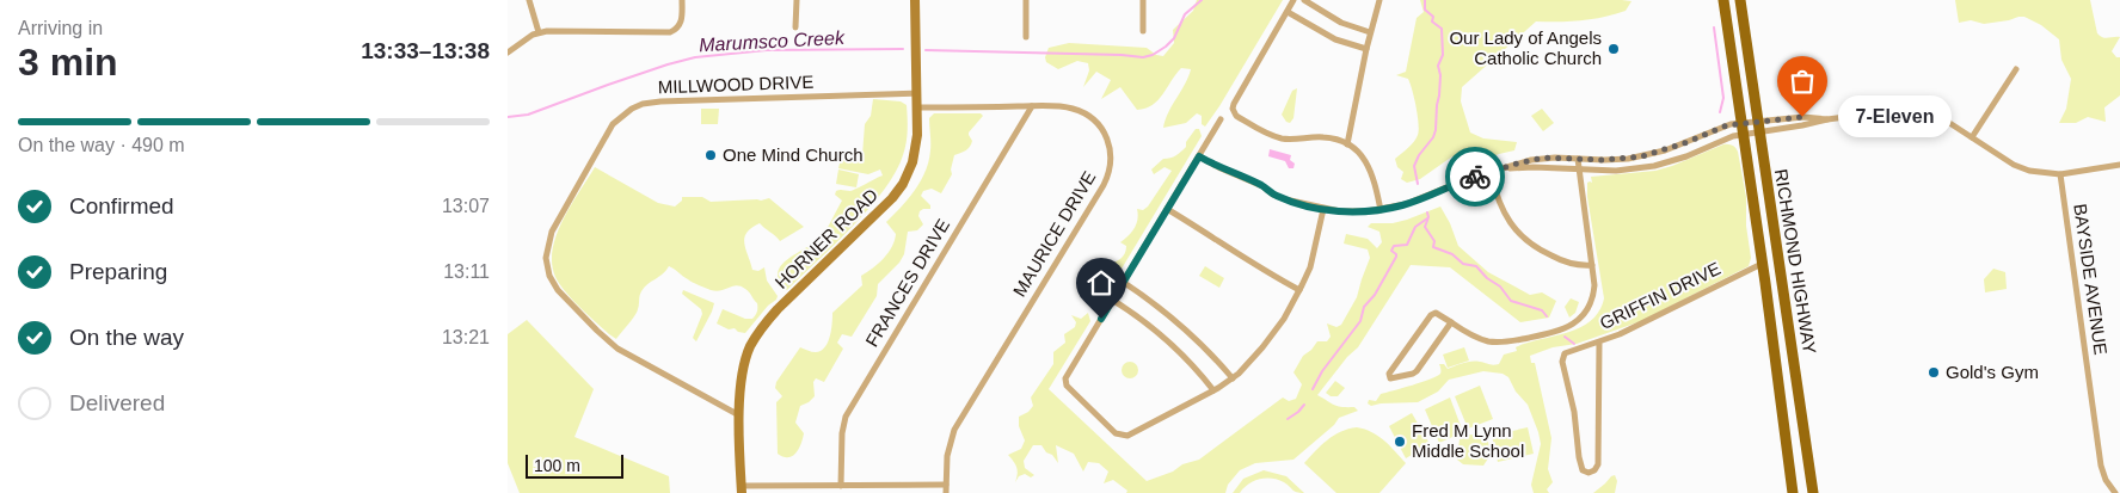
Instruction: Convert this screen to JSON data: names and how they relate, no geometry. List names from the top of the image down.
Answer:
{
  "streets": {
    "main road": ["HORNER ROAD", "RICHMOND HIGHWAY"],
    "street": [
      "MILLWOOD DRIVE",
      "MAURICE DRIVE",
      "BAYSIDE AVENUE",
      "FRANCES DRIVE",
      "GRIFFIN DRIVE"
    ]
  },
  "crossings": [
    ["MILLWOOD DRIVE", "HORNER ROAD"],
    ["MAURICE DRIVE", "HORNER ROAD"],
    ["MAURICE DRIVE", "FRANCES DRIVE"],
    ["RICHMOND HIGHWAY", "GRIFFIN DRIVE"]
  ],
  "water": ["Marumsco Creek"],
  "places": [
    "Our Lady of Angels Catholic Church",
    "7-Eleven",
    "One Mind Church",
    "Gold's Gym",
    "Fred M Lynn Middle School"
  ],
  "scale_bar": "100 m",
  "page": {
    "heading": ["3 min", "Arriving in", "13:33–13:38"],
    "bubble": "7-Eleven",
    "bar": "On the way · 490 m",
    "list": [
      ["Confirmed", "13:07"],
      ["Preparing", "13:11"],
      ["On the way", "13:21"],
      "Delivered"
    ],
    "scale": "100 m"
  }
}
